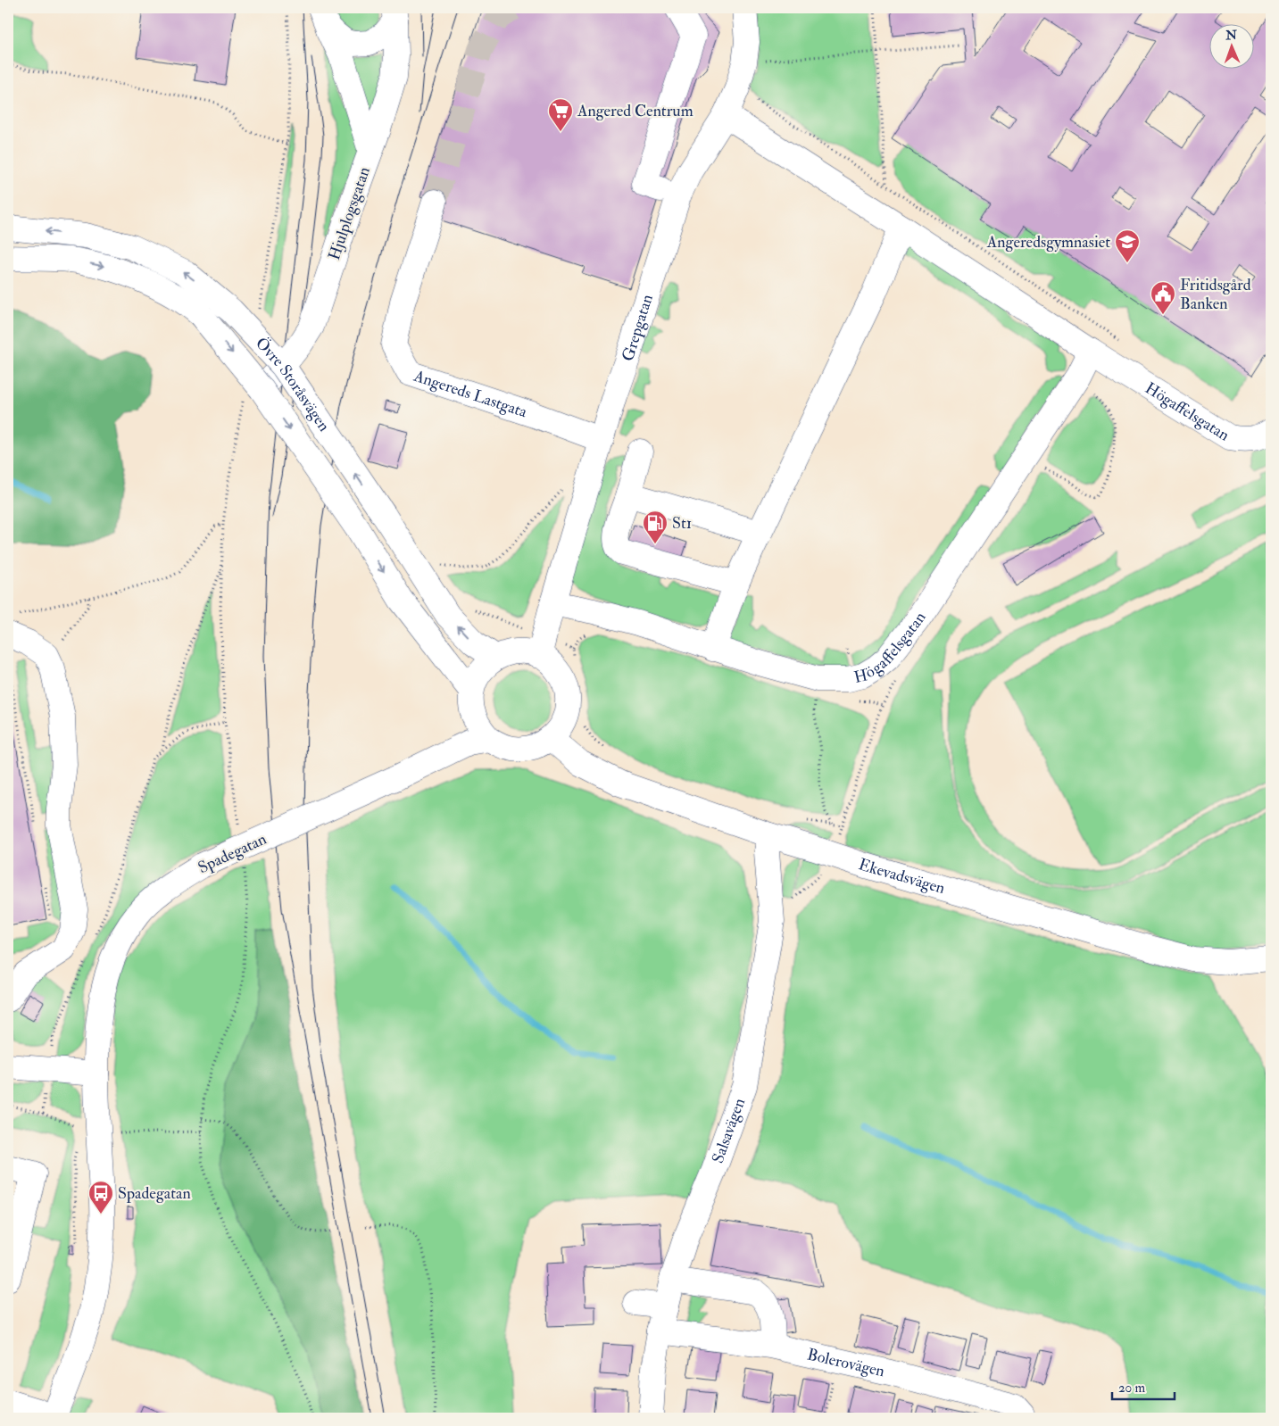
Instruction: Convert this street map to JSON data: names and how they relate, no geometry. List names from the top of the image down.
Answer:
{
  "streets": {
    "street": [
      "Hjulplogsgatan",
      "Grepgatan",
      "Övre Storåsvägen",
      "Angereds Lastgata",
      "Högaffelsgatan",
      "Spadegatan",
      "Ekevadsvägen",
      "Salsavägen",
      "Bolerovägen"
    ]
  },
  "crossings": [
    ["Hjulplogsgatan", "Övre Storåsvägen"],
    ["Grepgatan", "Övre Storåsvägen"],
    ["Grepgatan", "Angereds Lastgata"],
    ["Grepgatan", "Högaffelsgatan"],
    ["Grepgatan", "Spadegatan"],
    ["Grepgatan", "Ekevadsvägen"],
    ["Övre Storåsvägen", "Spadegatan"],
    ["Övre Storåsvägen", "Ekevadsvägen"],
    ["Spadegatan", "Ekevadsvägen"],
    ["Ekevadsvägen", "Salsavägen"],
    ["Salsavägen", "Bolerovägen"]
  ],
  "places": {
    "supermarket": ["Angered Centrum"],
    "school or university": ["Angeredsgymnasiet"],
    "public building": ["Fritidsgård Banken"],
    "fuel station": ["St1"],
    "bus stop": ["Spadegatan"]
  },
  "scale_bar": "20 m",
  "north": "top"
}
